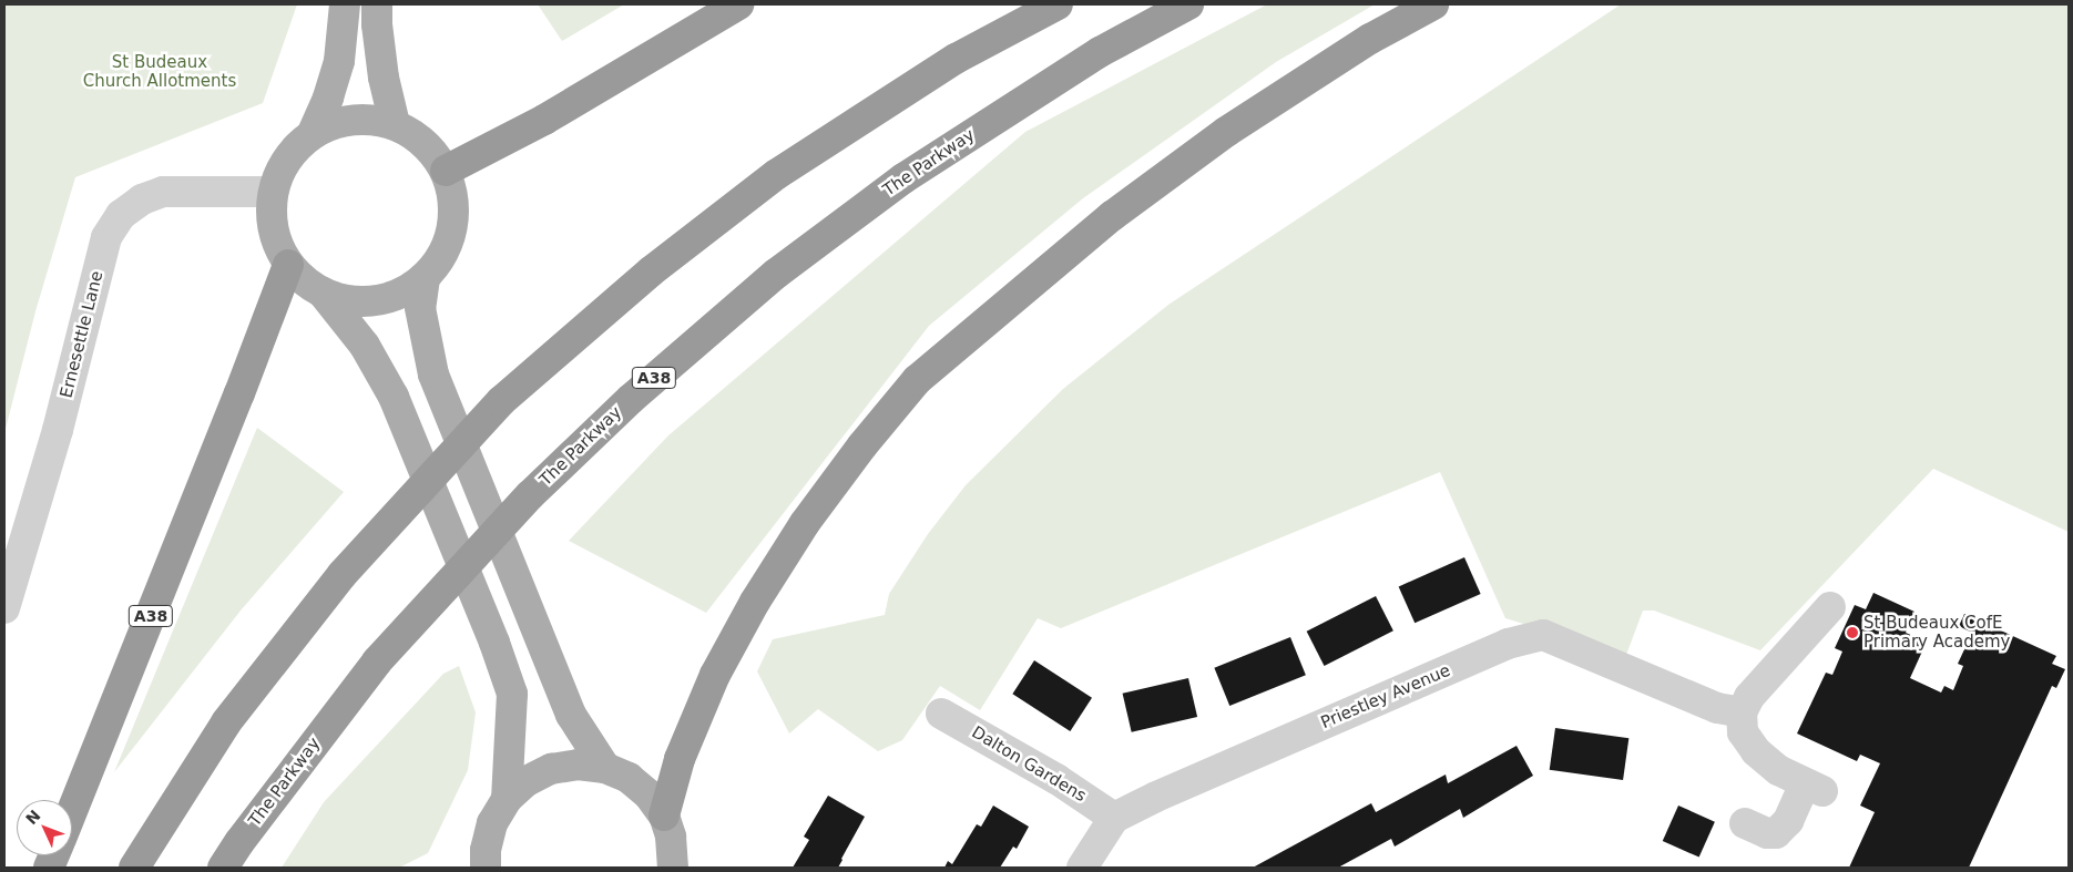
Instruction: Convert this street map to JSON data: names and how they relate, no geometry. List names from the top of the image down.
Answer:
{
  "streets": {
    "highway": ["The Parkway", "A38"],
    "street": ["Ernesettle Lane", "Priestley Avenue", "Dalton Gardens"]
  },
  "crossings": [
    ["Ernesettle Lane", "A38"],
    ["Priestley Avenue", "Dalton Gardens"]
  ],
  "parks": ["St Budeaux Church Allotments"],
  "places": ["St Budeaux CofE Primary Academy"],
  "north": "top left"
}
